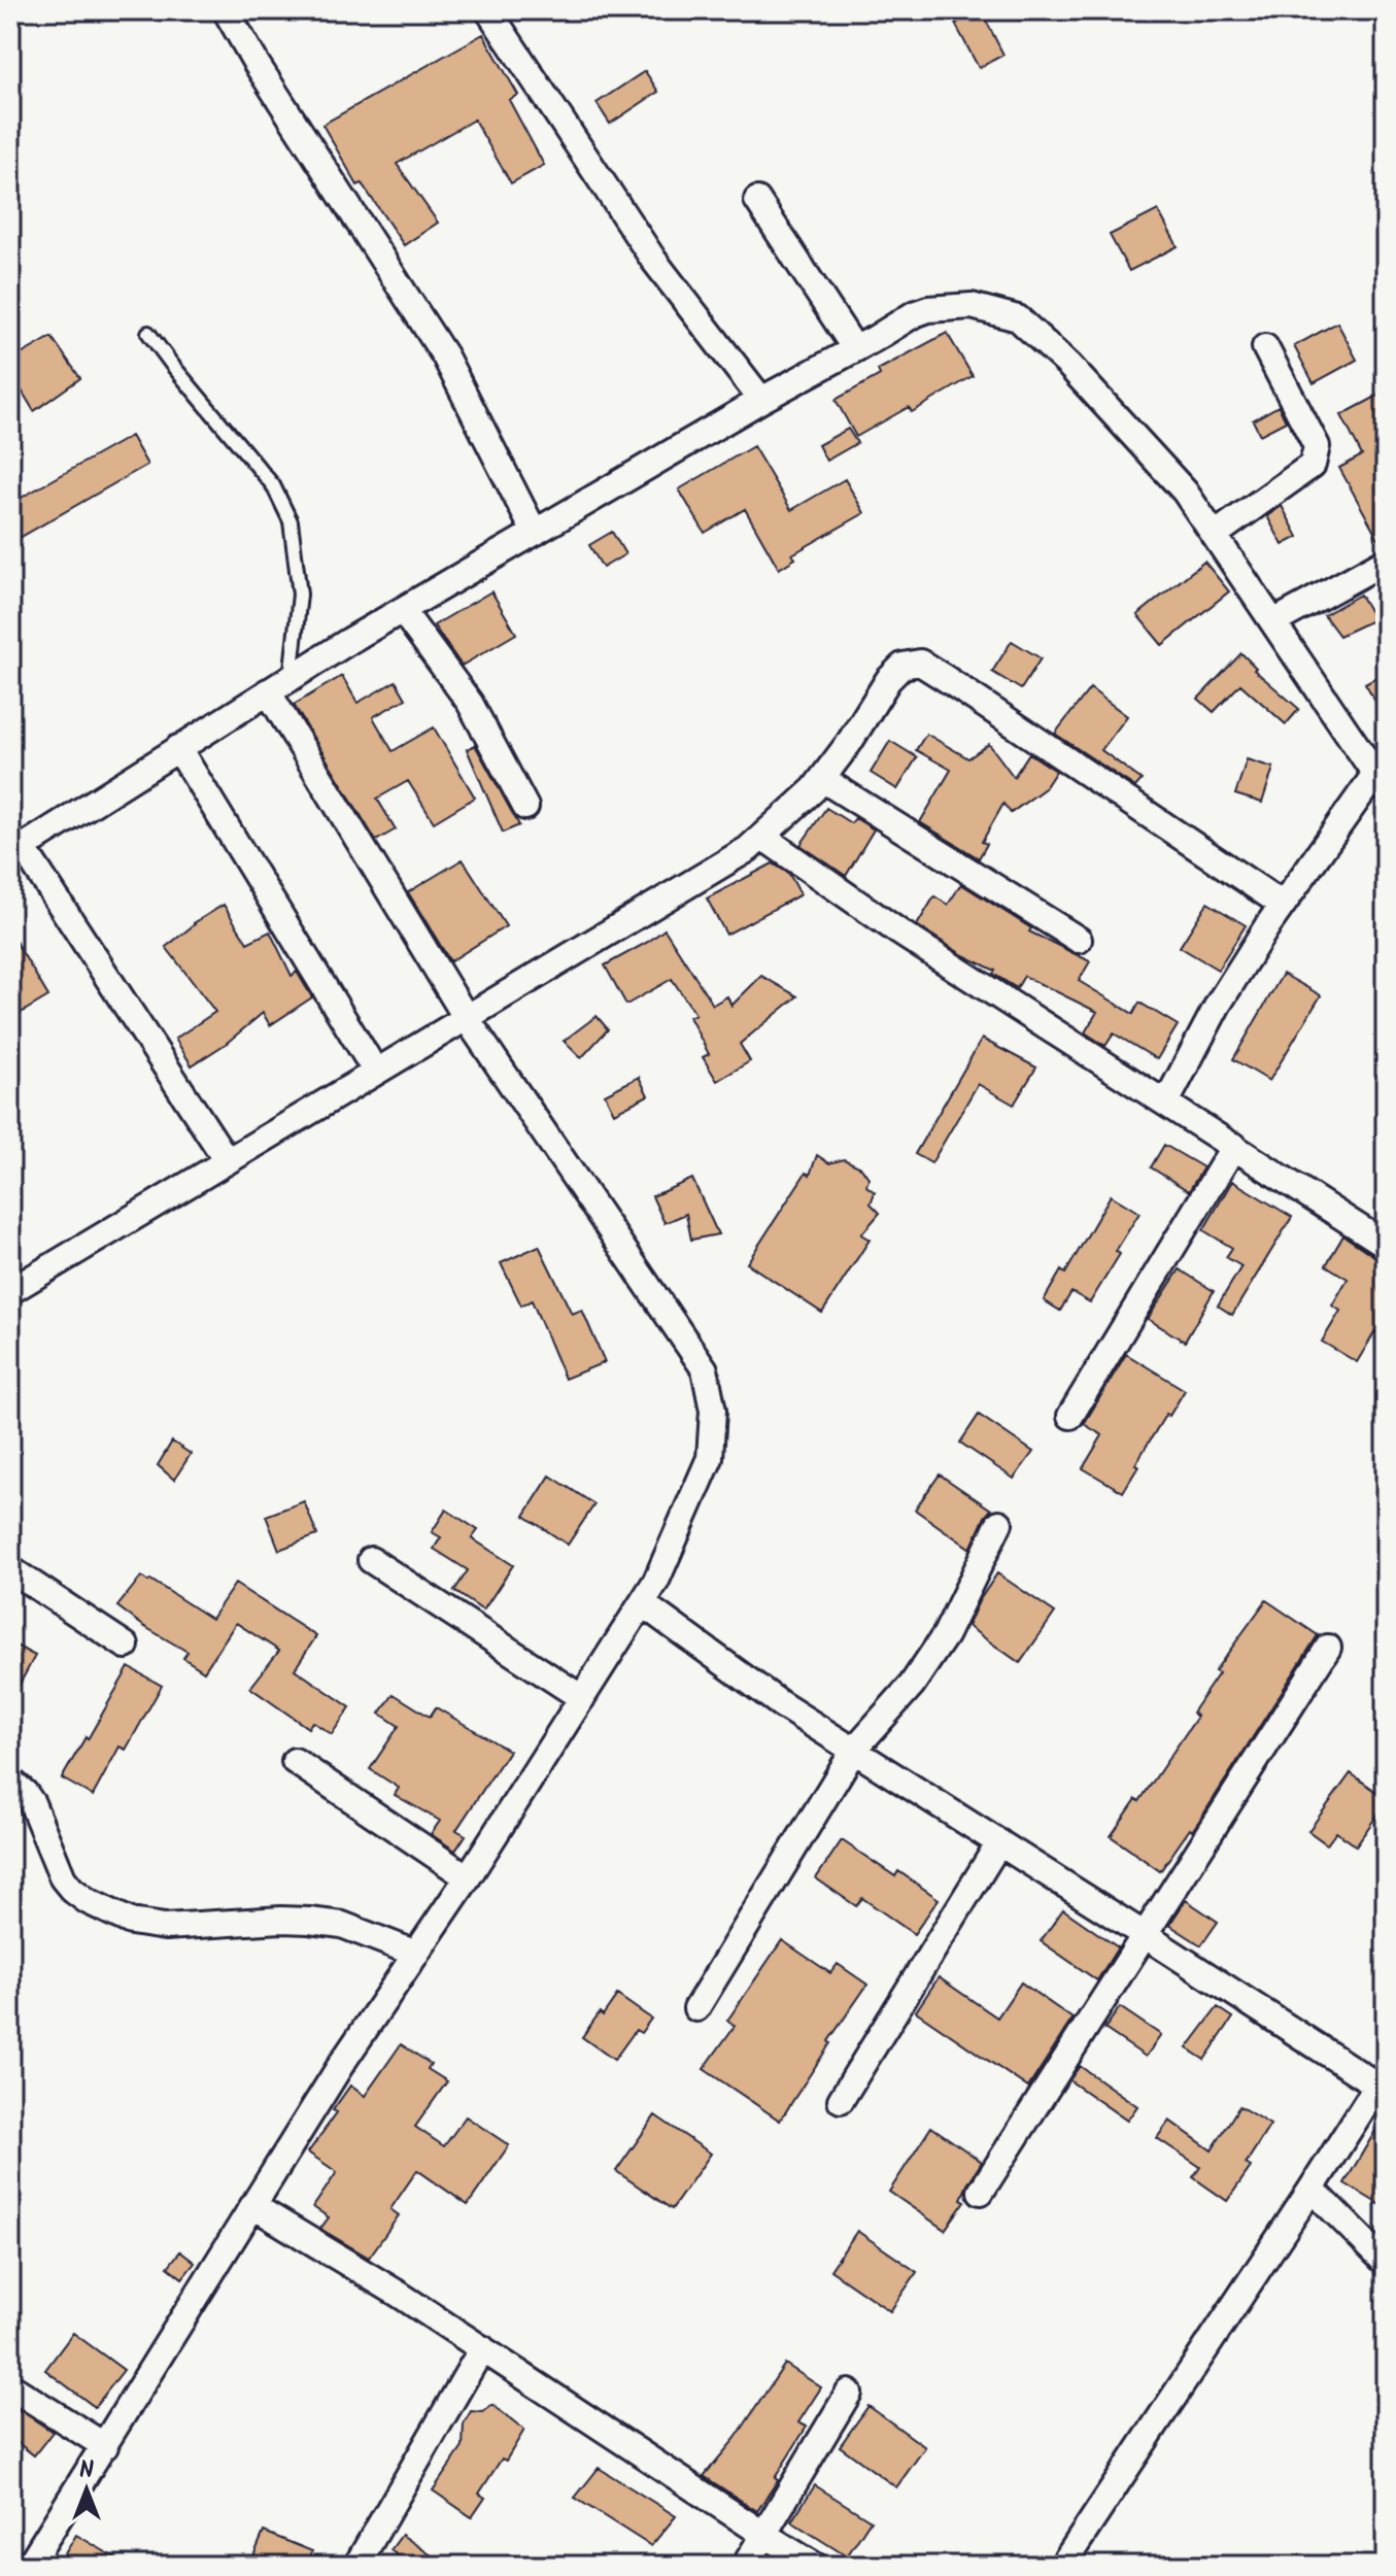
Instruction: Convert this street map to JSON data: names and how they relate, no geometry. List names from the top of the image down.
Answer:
{
  "north": "top"
}
